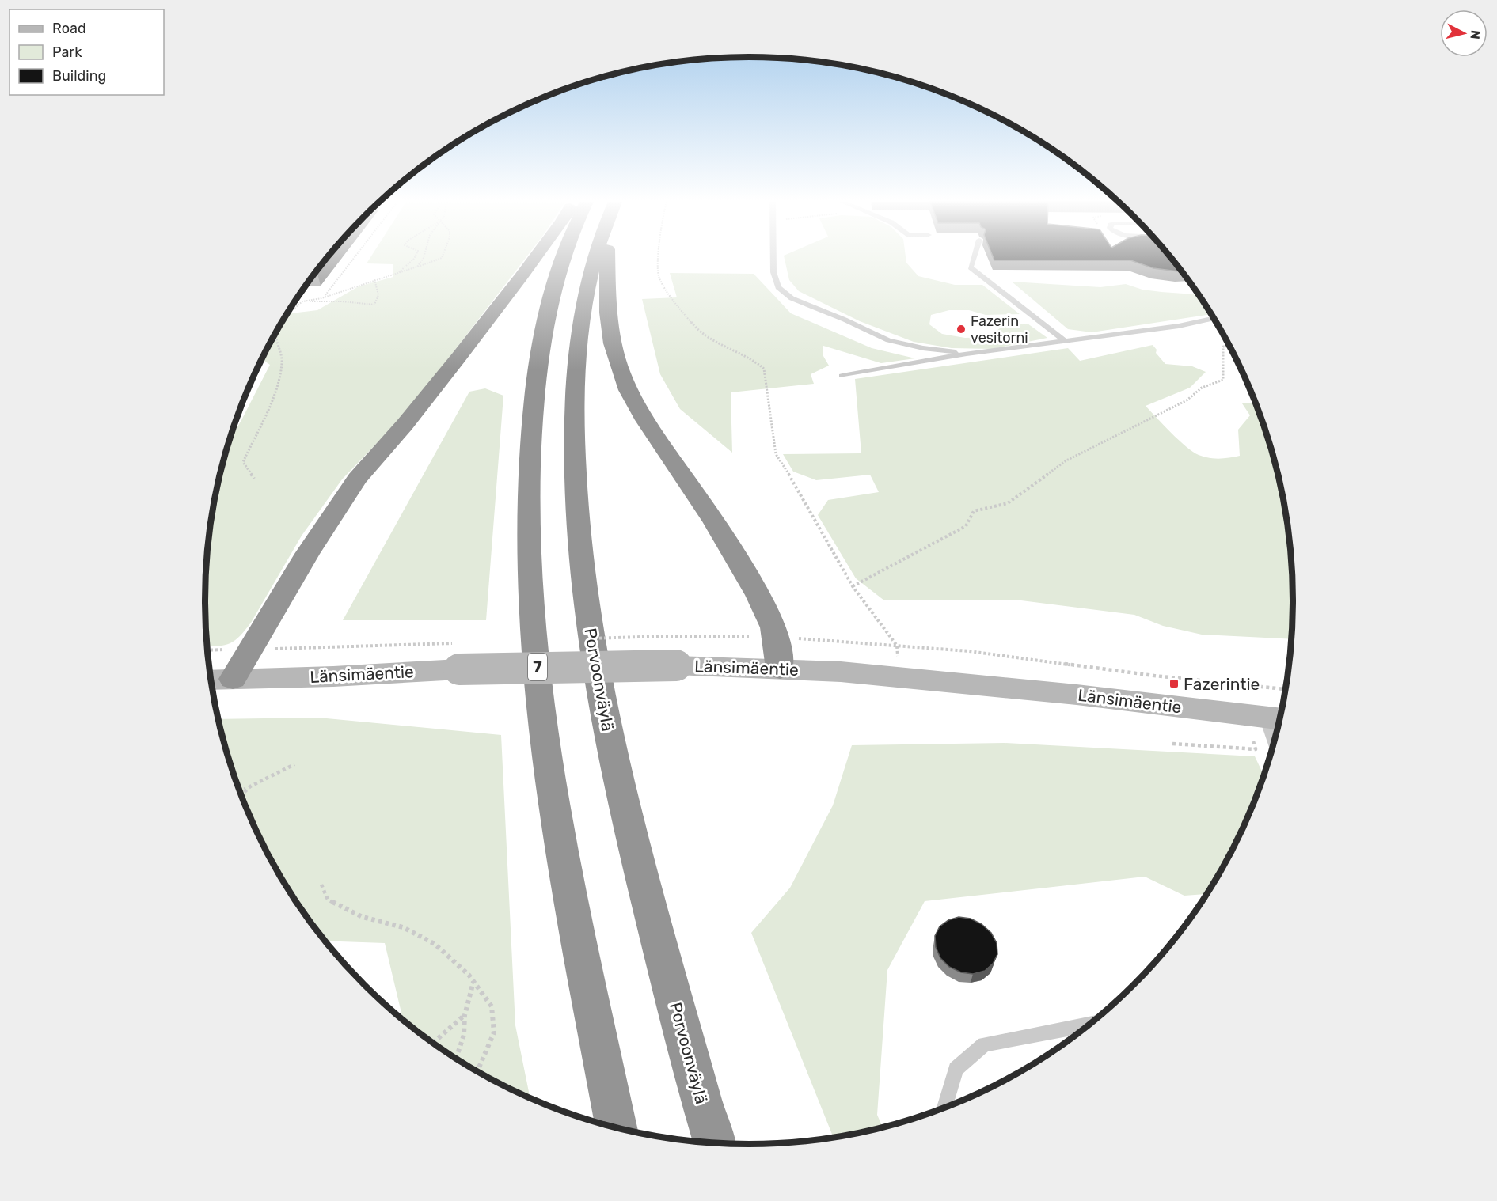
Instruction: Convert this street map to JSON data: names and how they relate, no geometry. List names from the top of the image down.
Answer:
{
  "streets": {
    "highway": ["7", "Porvoonväylä"],
    "main road": ["Länsimäentie"]
  },
  "places": {
    "other": ["Fazerin vesitorni"],
    "transit": ["Fazerintie"]
  },
  "legend": ["Road", "Park", "Building"],
  "north": "right"
}
